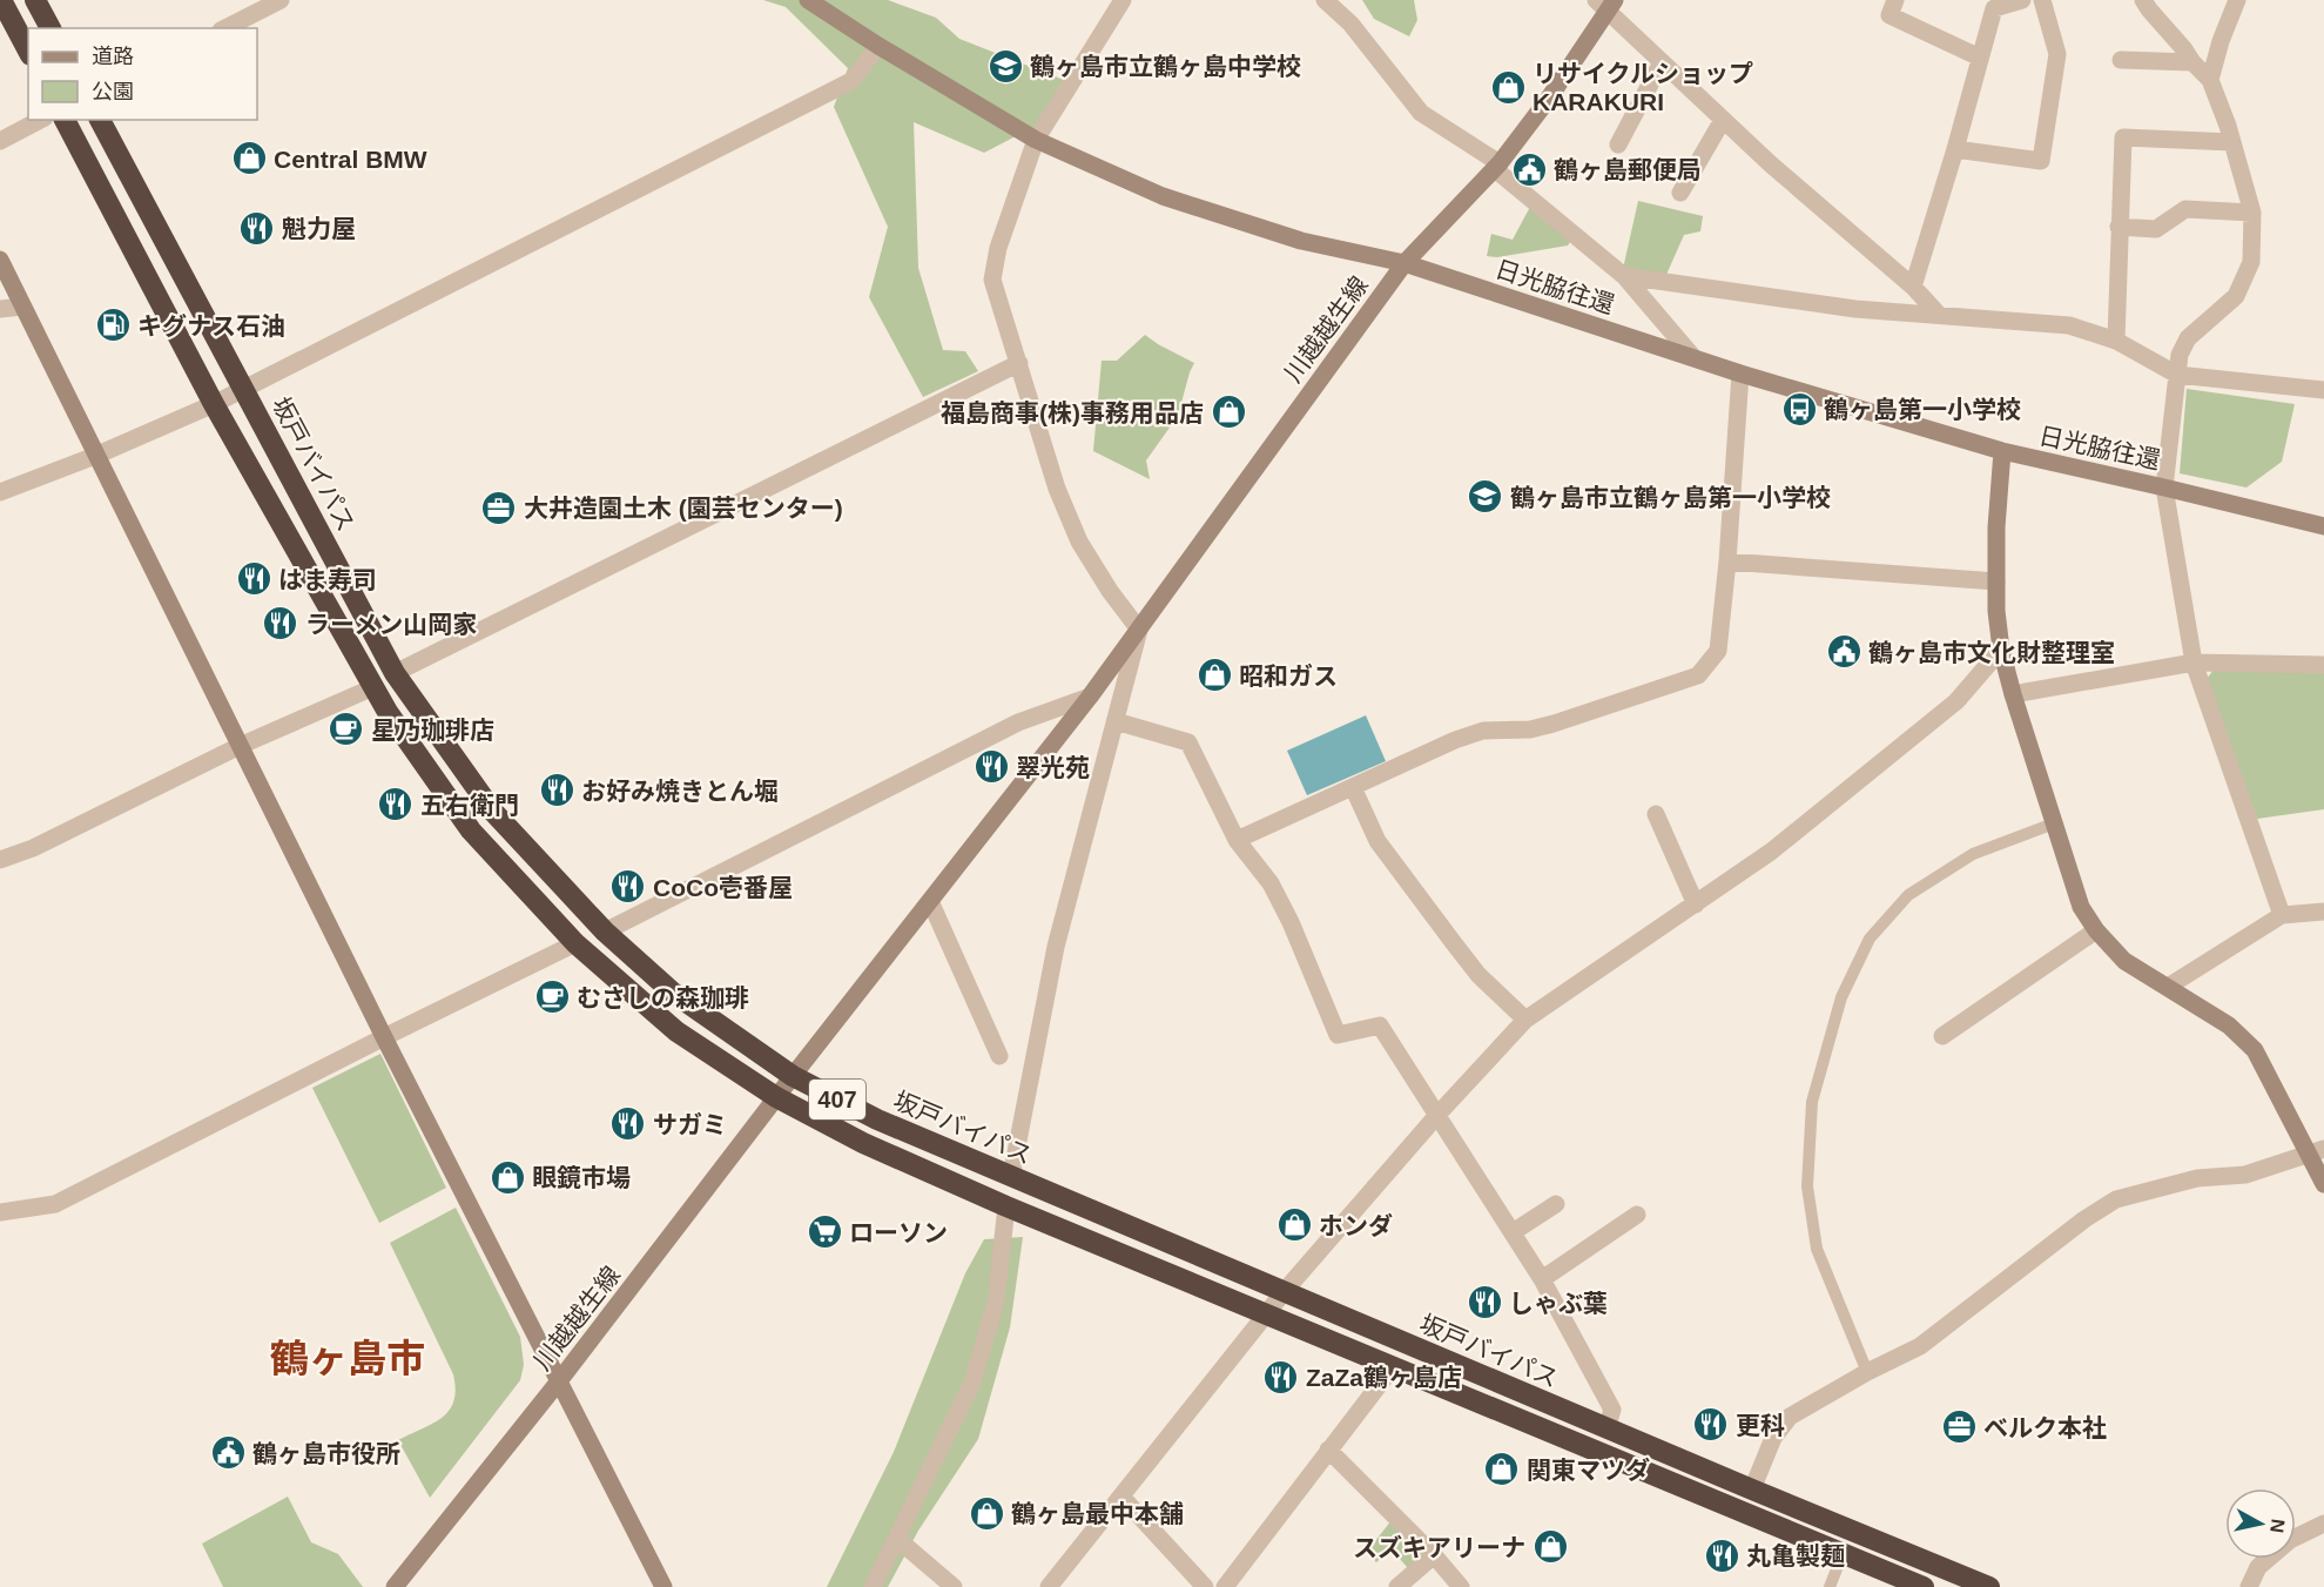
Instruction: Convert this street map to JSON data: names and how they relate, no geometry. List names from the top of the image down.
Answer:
{
  "streets": {
    "highway": ["坂戸バイパス", "407"],
    "street": ["日光脇往還", "川越越生線"]
  },
  "crossings": [
    ["日光脇往還", "川越越生線"],
    ["川越越生線", "坂戸バイパス"],
    ["川越越生線", "407"]
  ],
  "districts": ["鶴ヶ島市"],
  "places": {
    "school or university": ["鶴ヶ島市立鶴ヶ島中学校", "鶴ヶ島市立鶴ヶ島第一小学校"],
    "shop": [
      "リサイクルショップ KARAKURI",
      "Central BMW",
      "福島商事(株)事務用品店",
      "昭和ガス",
      "眼鏡市場",
      "ホンダ",
      "関東マツダ",
      "鶴ヶ島最中本舗",
      "スズキアリーナ"
    ],
    "public building": ["鶴ヶ島郵便局", "鶴ヶ島市文化財整理室", "鶴ヶ島市役所"],
    "restaurant": [
      "魁力屋",
      "はま寿司",
      "ラーメン山岡家",
      "翠光苑",
      "お好み焼きとん堀",
      "五右衛門",
      "CoCo壱番屋",
      "サガミ",
      "しゃぶ葉",
      "ZaZa鶴ヶ島店",
      "更科",
      "丸亀製麺"
    ],
    "fuel station": ["キグナス石油"],
    "bus stop": ["鶴ヶ島第一小学校"],
    "office": ["大井造園土木 (園芸センター)", "ベルク本社"],
    "cafe": ["星乃珈琲店", "むさしの森珈琲"],
    "supermarket": ["ローソン"]
  },
  "legend": ["道路", "公園"],
  "north": "right"
}
